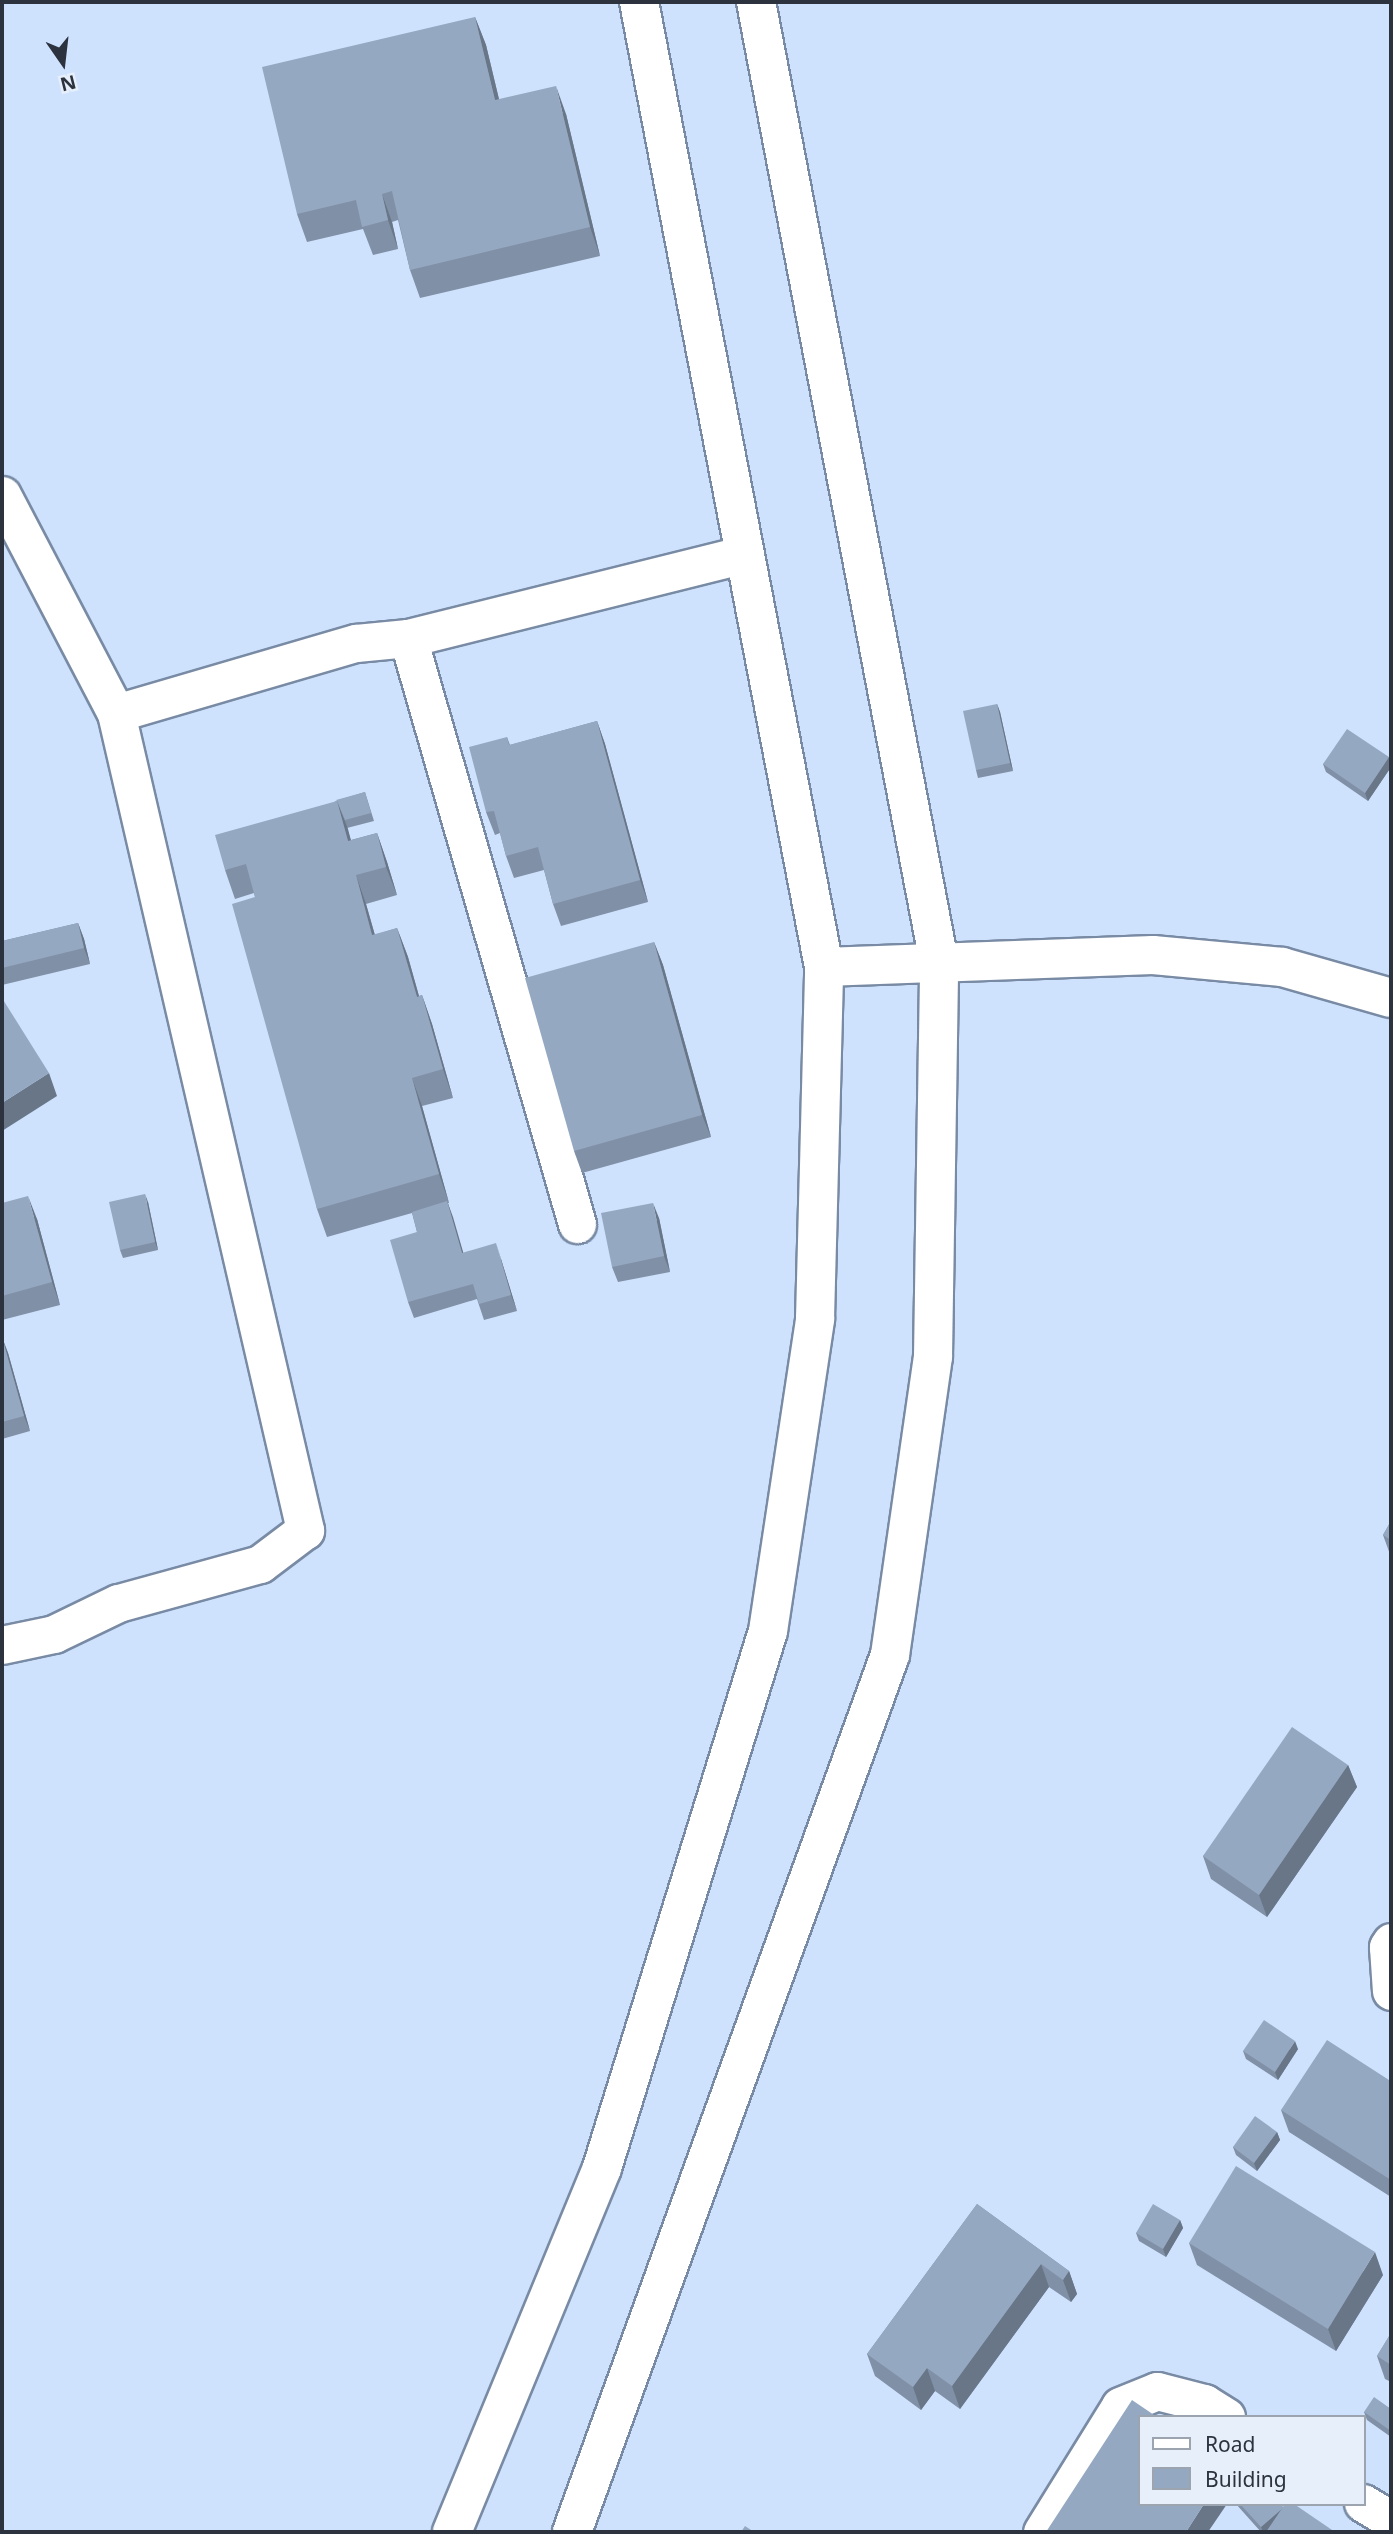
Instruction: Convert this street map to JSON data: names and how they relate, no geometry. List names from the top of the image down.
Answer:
{
  "legend": ["Road", "Building"],
  "north": "bottom"
}
